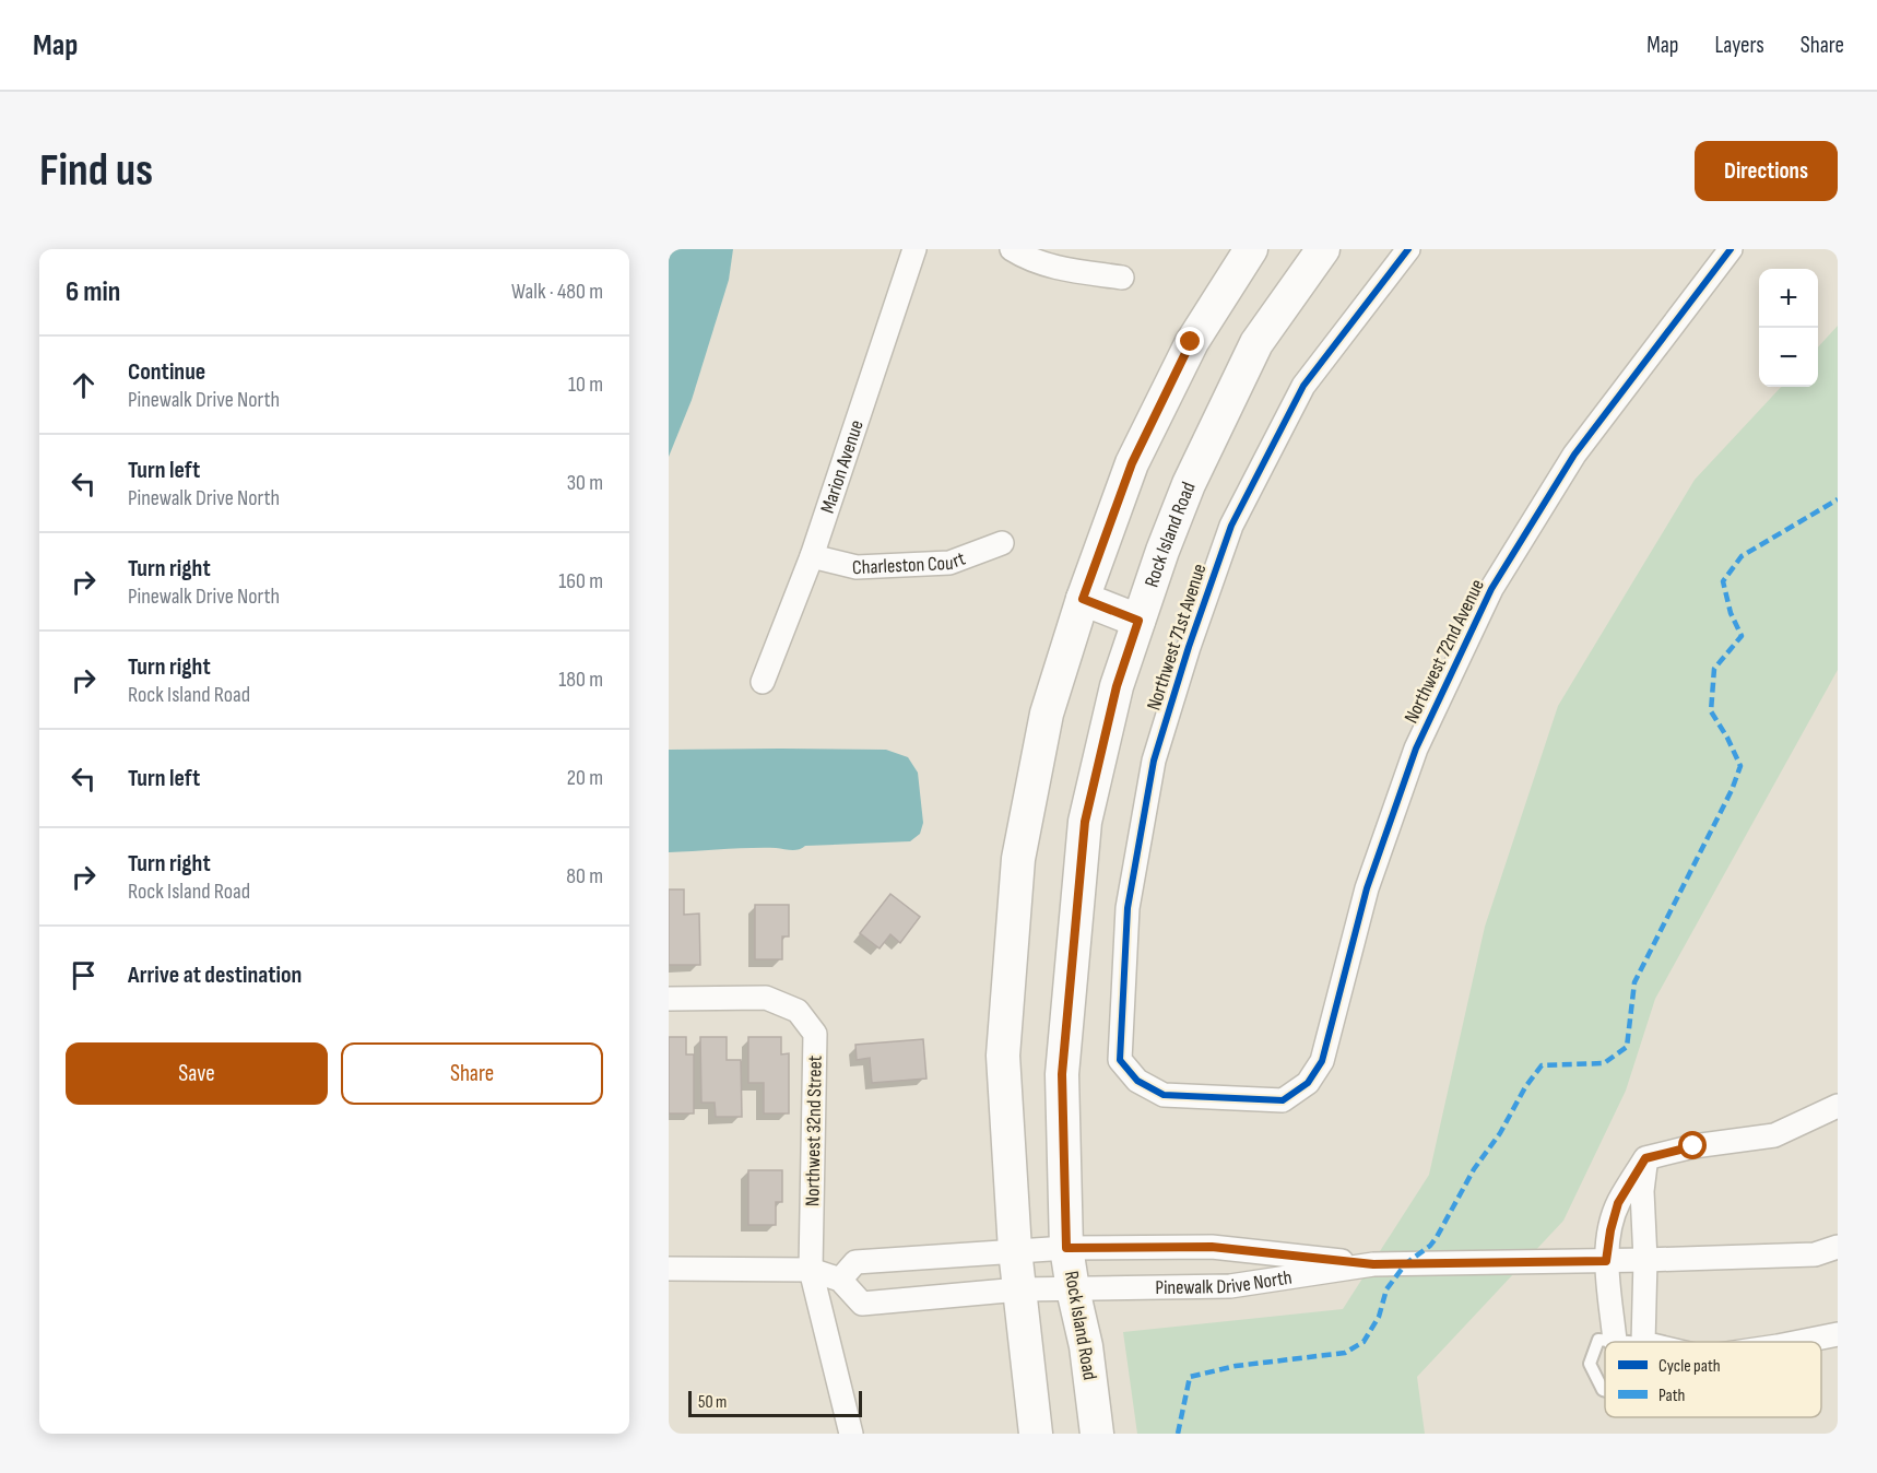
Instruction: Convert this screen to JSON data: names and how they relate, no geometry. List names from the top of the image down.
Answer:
{
  "streets": {
    "main road": ["Rock Island Road"],
    "street": [
      "Marion Avenue",
      "Charleston Court",
      "Northwest 71st Avenue",
      "Northwest 72nd Avenue",
      "Northwest 32nd Street",
      "Pinewalk Drive North"
    ]
  },
  "crossings": [
    ["Marion Avenue", "Charleston Court"],
    ["Rock Island Road", "Pinewalk Drive North"],
    ["Northwest 71st Avenue", "Northwest 72nd Avenue"]
  ],
  "legend": ["Cycle path", "Path"],
  "scale_bar": "50 m",
  "page": {
    "header": "Map",
    "nav": ["Map", "Layers", "Share"],
    "buttons": [
      "Directions",
      ["Save", "Share"]
    ],
    "title": "Find us",
    "heading": ["6 min", "Walk · 480 m"],
    "map_buttons": ["+", "−"],
    "list": [
      ["Continue", "Pinewalk Drive North", "10 m"],
      ["Turn left", "Pinewalk Drive North", "30 m"],
      ["Turn right", "Pinewalk Drive North", "160 m"],
      ["Turn right", "Rock Island Road", "180 m"],
      ["Turn left", "20 m"],
      ["Turn right", "Rock Island Road", "80 m"],
      "Arrive at destination"
    ],
    "scale": "50 m"
  }
}
